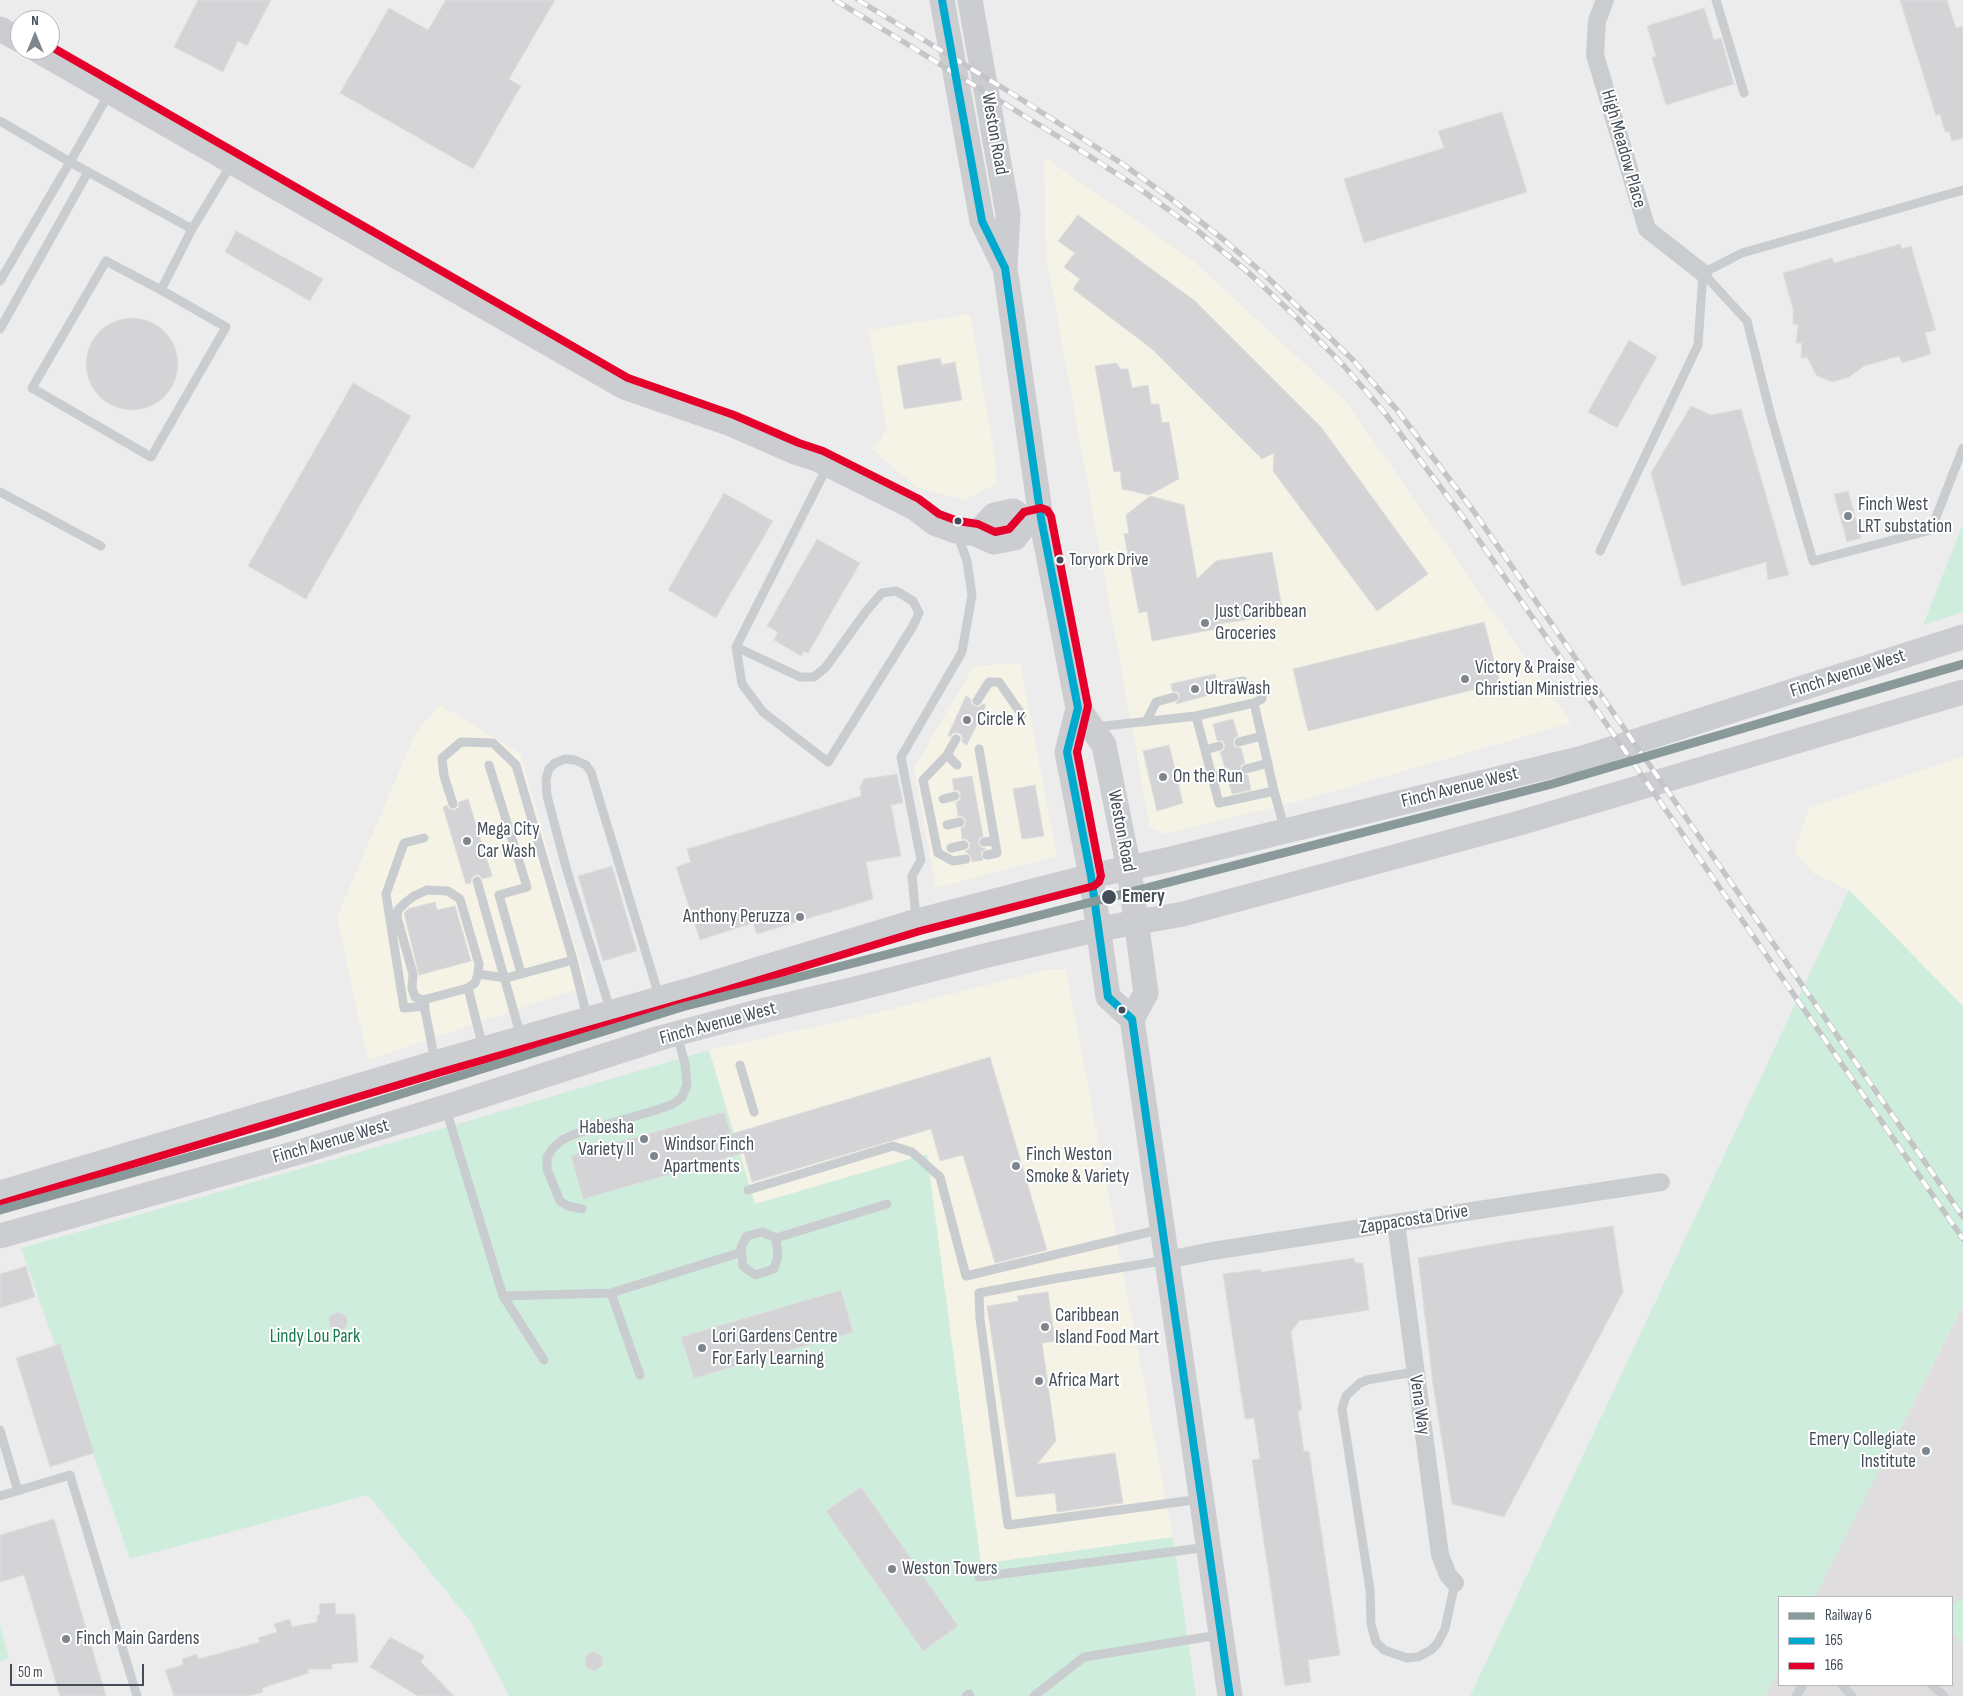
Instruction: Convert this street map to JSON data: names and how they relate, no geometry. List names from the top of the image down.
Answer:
{
  "streets": {
    "main road": ["Weston Road", "Finch Avenue West"],
    "street": ["High Meadow Place", "Zappacosta Drive", "Vena Way"]
  },
  "crossings": [
    ["Weston Road", "Finch Avenue West"],
    ["Zappacosta Drive", "Vena Way"]
  ],
  "parks": ["Lindy Lou Park"],
  "places": [
    "Finch West LRT substation",
    "Toryork Drive",
    "Just Caribbean Groceries",
    "Victory & Praise Christian Ministries",
    "UltraWash",
    "Circle K",
    "On the Run",
    "Mega City Car Wash",
    "Emery",
    "Anthony Peruzza",
    "Habesha Variety II",
    "Windsor Finch Apartments",
    "Finch Weston Smoke & Variety",
    "Caribbean Island Food Mart",
    "Lori Gardens Centre For Early Learning",
    "Africa Mart",
    "Emery Collegiate Institute",
    "Weston Towers",
    "Finch Main Gardens"
  ],
  "lines": ["transit line 165", "transit line 166", "rail line 6"],
  "legend": ["Railway 6", "165", "166"],
  "scale_bar": "50 m",
  "north": "top"
}
